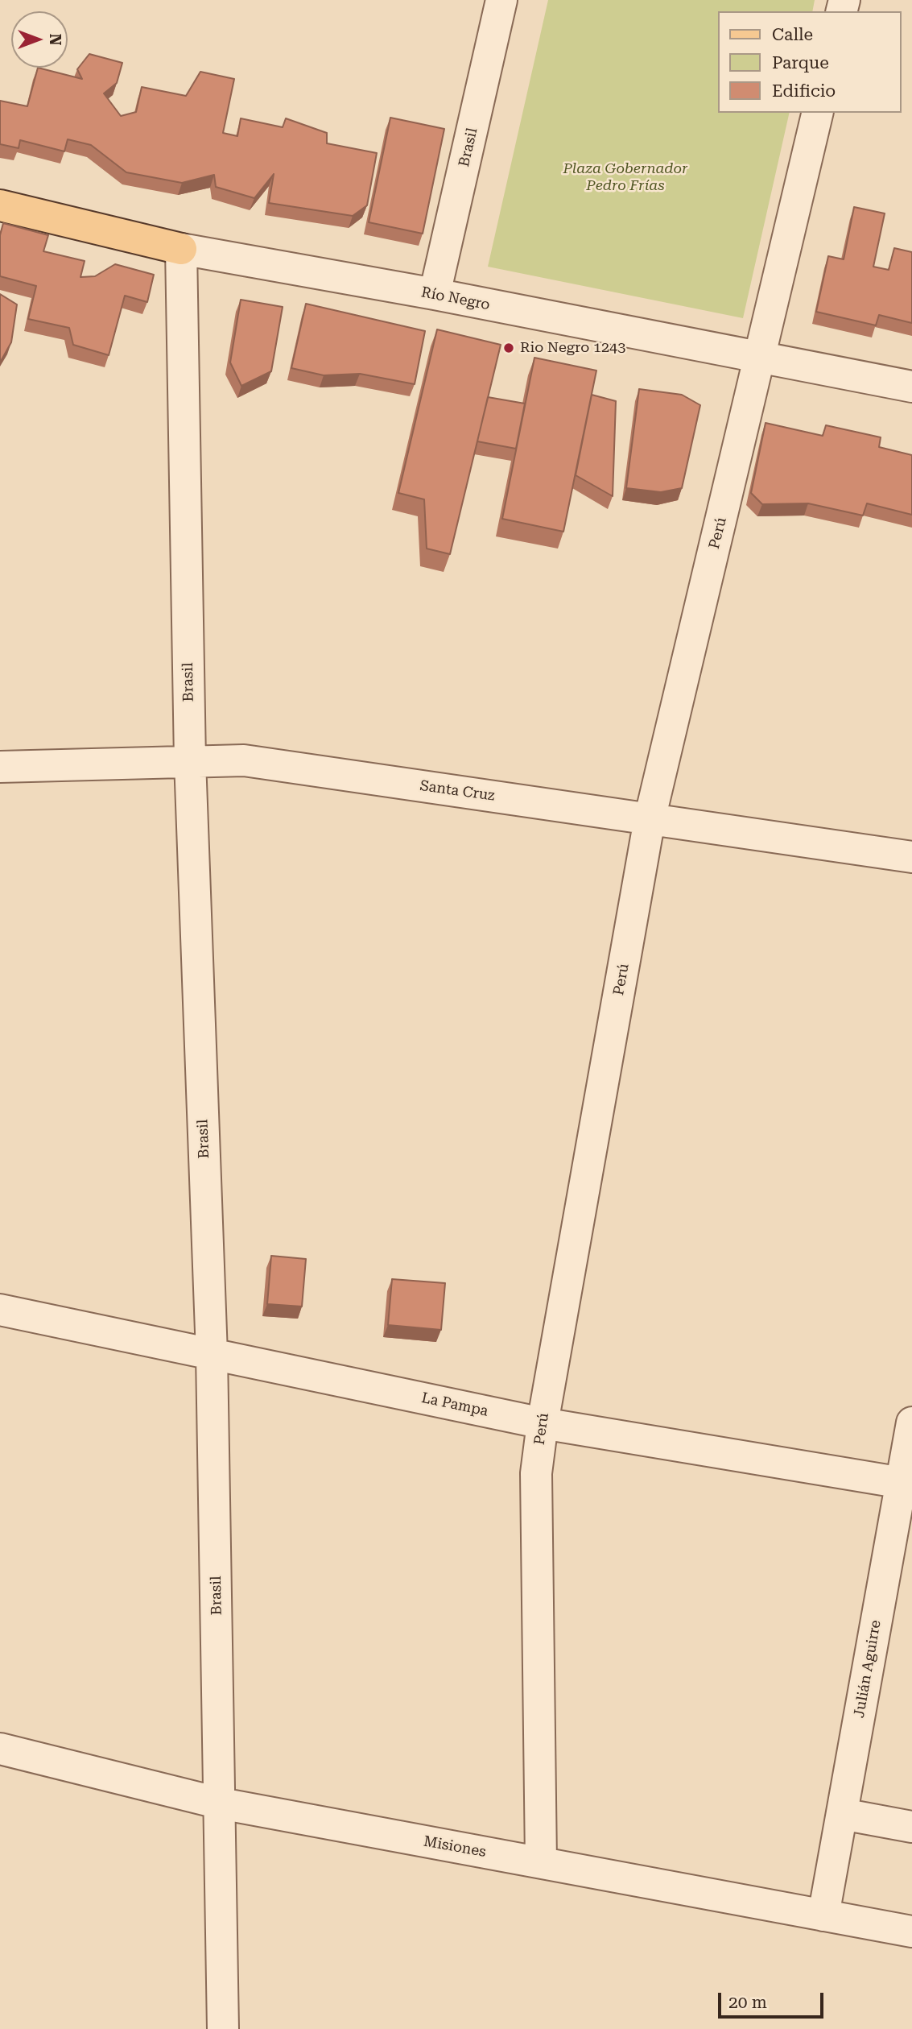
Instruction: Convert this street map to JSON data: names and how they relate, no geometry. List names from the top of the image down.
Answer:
{
  "streets": {
    "main road": ["Río Negro"],
    "street": [
      "Brasil",
      "Perú",
      "Santa Cruz",
      "La Pampa",
      "Julián Aguirre",
      "Misiones"
    ]
  },
  "crossings": [
    ["Brasil", "Río Negro"],
    ["Brasil", "Santa Cruz"],
    ["Brasil", "La Pampa"],
    ["Brasil", "Misiones"],
    ["Río Negro", "Perú"],
    ["Perú", "Santa Cruz"],
    ["Perú", "La Pampa"],
    ["Perú", "Misiones"],
    ["La Pampa", "Julián Aguirre"],
    ["Julián Aguirre", "Misiones"]
  ],
  "parks": ["Plaza Gobernador Pedro Frías"],
  "places": ["Rio Negro 1243"],
  "legend": ["Calle", "Parque", "Edificio"],
  "scale_bar": "20 m",
  "north": "right"
}
